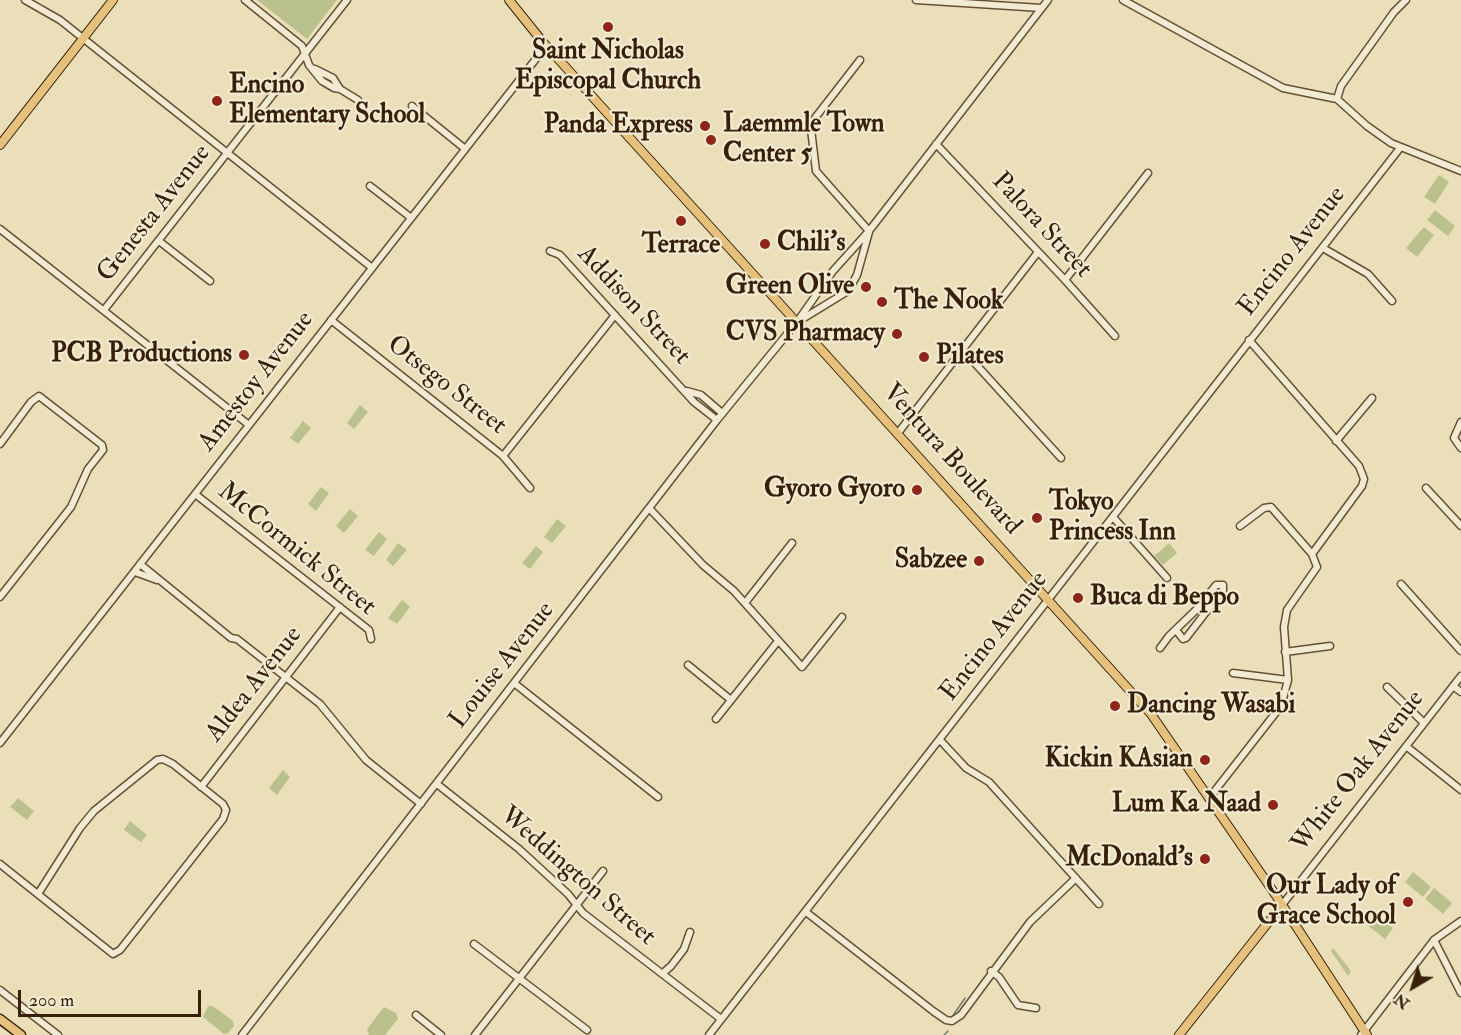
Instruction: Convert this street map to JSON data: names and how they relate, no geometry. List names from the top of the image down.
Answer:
{
  "streets": {
    "main road": ["Ventura Boulevard", "White Oak Avenue"],
    "street": [
      "Genesta Avenue",
      "Palora Street",
      "Encino Avenue",
      "Addison Street",
      "Amestoy Avenue",
      "Otsego Street",
      "McCormick Street",
      "Louise Avenue",
      "Aldea Avenue",
      "Weddington Street"
    ]
  },
  "crossings": [
    ["Palora Street", "Louise Avenue"],
    ["Encino Avenue", "Ventura Boulevard"],
    ["Encino Avenue", "Weddington Street"],
    ["Addison Street", "Louise Avenue"],
    ["Amestoy Avenue", "Otsego Street"],
    ["Amestoy Avenue", "Ventura Boulevard"],
    ["Amestoy Avenue", "McCormick Street"],
    ["Ventura Boulevard", "Louise Avenue"],
    ["Ventura Boulevard", "White Oak Avenue"],
    ["McCormick Street", "Aldea Avenue"],
    ["Louise Avenue", "Weddington Street"]
  ],
  "places": [
    "Saint Nicholas Episcopal Church",
    "Encino Elementary School",
    "Panda Express",
    "Laemmle Town Center 5",
    "Terrace",
    "Chili's",
    "Green Olive",
    "The Nook",
    "CVS Pharmacy",
    "PCB Productions",
    "Pilates",
    "Gyoro Gyoro",
    "Tokyo Princess Inn",
    "Sabzee",
    "Buca di Beppo",
    "Dancing Wasabi",
    "Kickin KAsian",
    "Lum Ka Naad",
    "McDonald's",
    "Our Lady of Grace School"
  ],
  "scale_bar": "200 m",
  "north": "bottom left"
}
